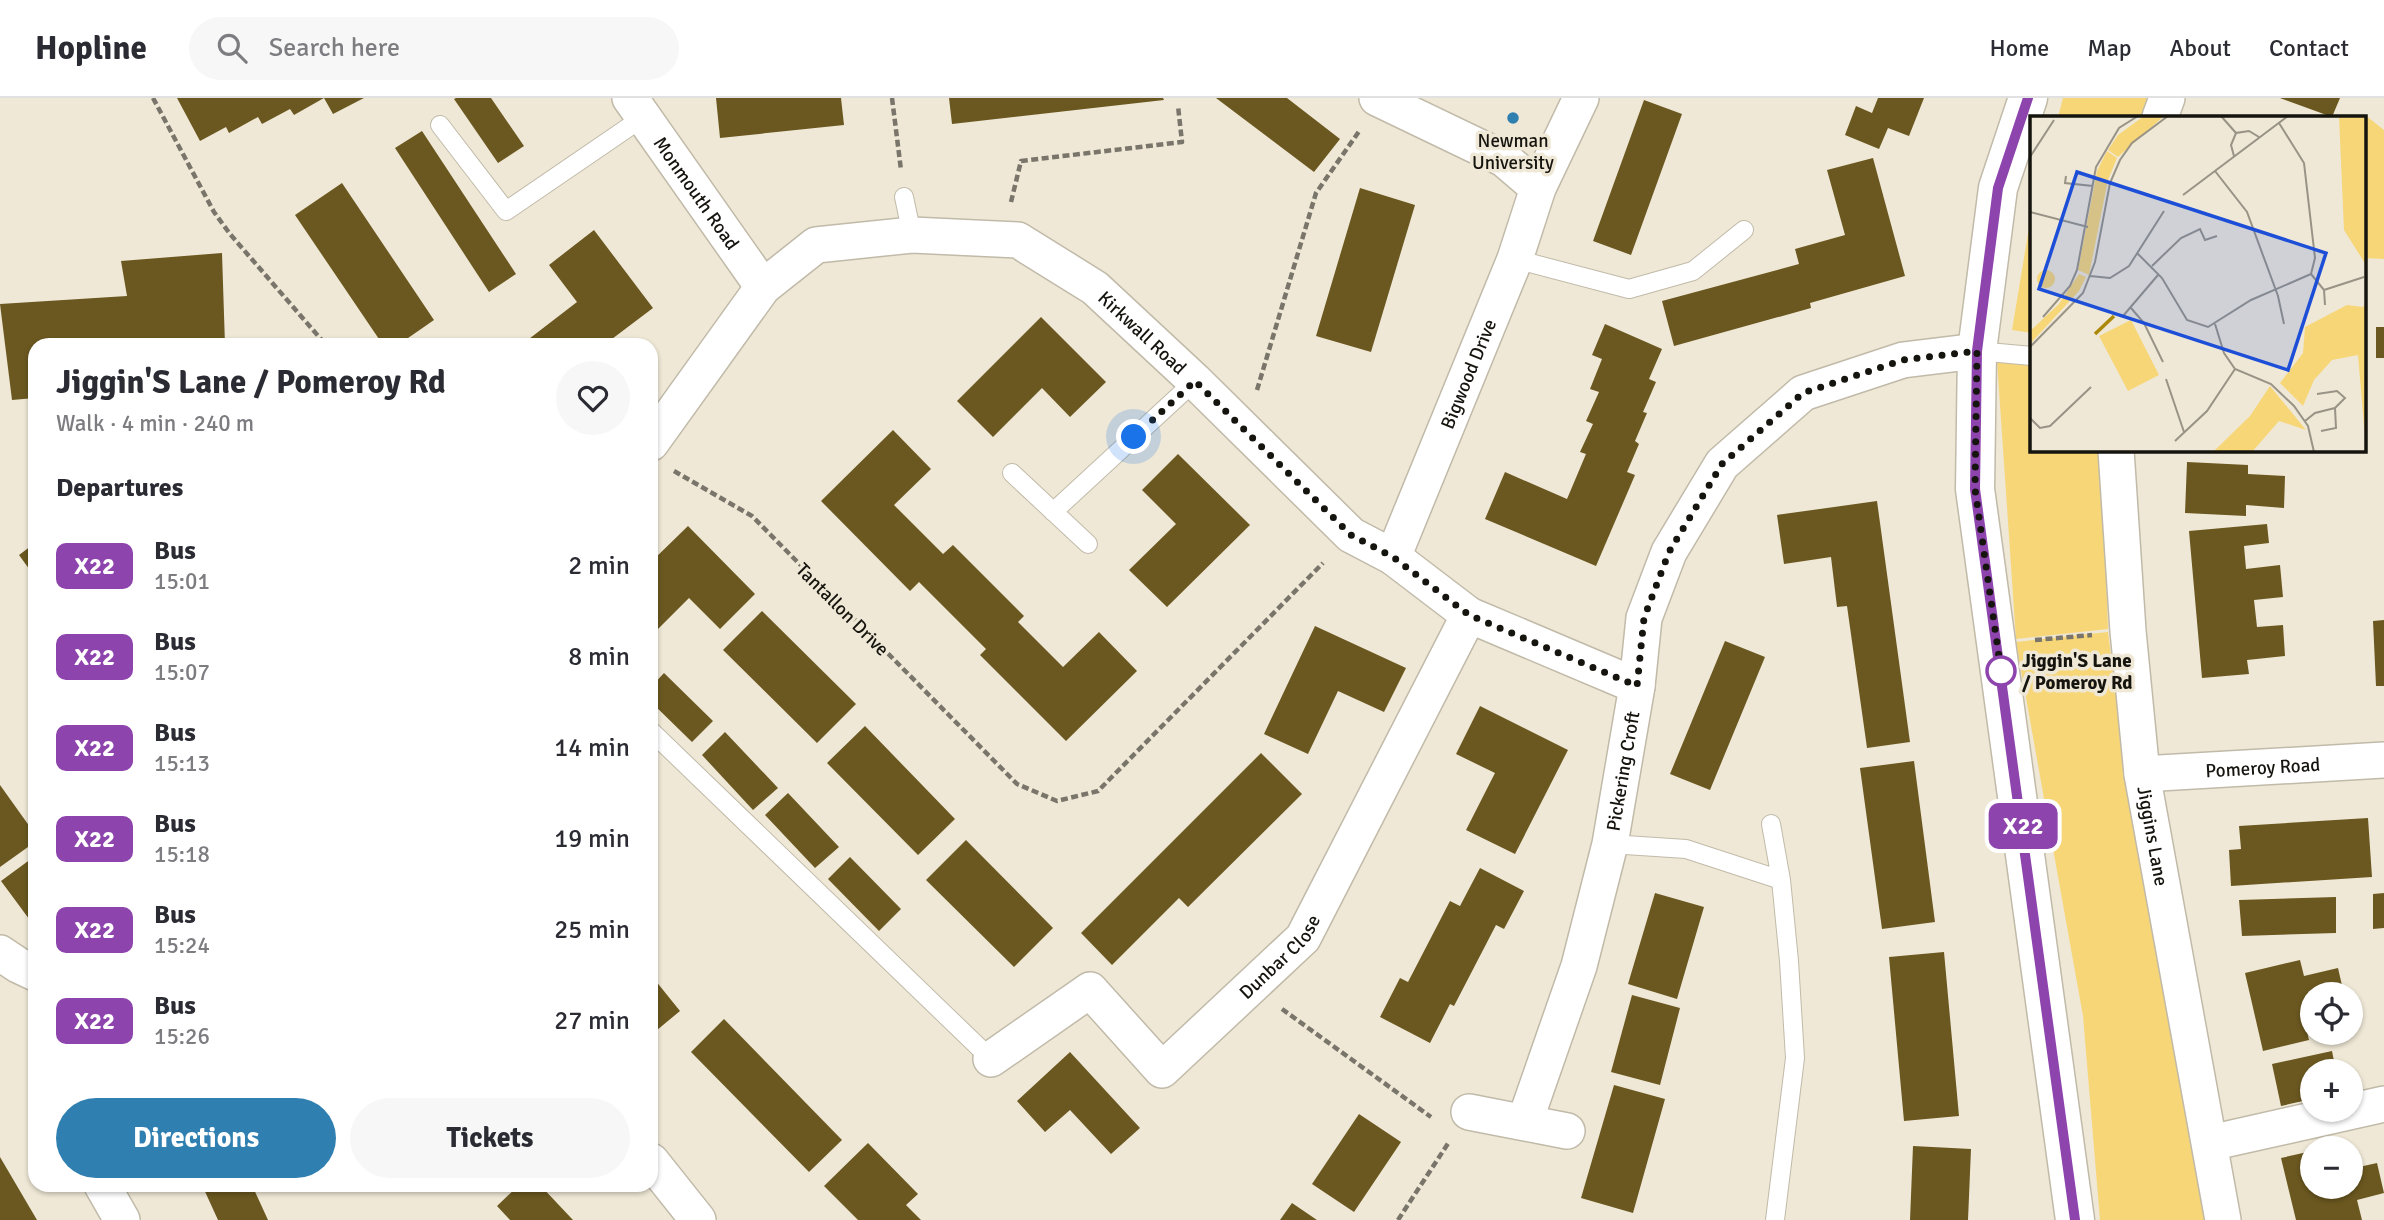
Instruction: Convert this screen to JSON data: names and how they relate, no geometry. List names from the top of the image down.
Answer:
{
  "streets": {
    "street": [
      "Monmouth Road",
      "Kirkwall Road",
      "Bigwood Drive",
      "Pomeroy Road",
      "Pickering Croft",
      "Jiggins Lane",
      "Dunbar Close"
    ],
    "path": ["Tantallon Drive"]
  },
  "crossings": [
    ["Monmouth Road", "Kirkwall Road"],
    ["Kirkwall Road", "Bigwood Drive"],
    ["Kirkwall Road", "Tantallon Drive"],
    ["Kirkwall Road", "Pickering Croft"],
    ["Kirkwall Road", "Dunbar Close"],
    ["Pomeroy Road", "Jiggins Lane"]
  ],
  "places": ["Newman University", "Jiggin'S Lane / Pomeroy Rd"],
  "lines": ["bus line X22"],
  "page": {
    "header": "Hopline",
    "search": "Search here",
    "nav": [
      "Home",
      "Map",
      "About",
      "Contact"
    ],
    "on_map": "X22",
    "heading": [
      ["Jiggin'S Lane / Pomeroy Rd", "Walk · 4 min · 240 m"],
      "Departures"
    ],
    "list": [
      {
        "mark": "X22",
        "name": "Bus",
        "note": "15:01",
        "value": "2 min"
      },
      {
        "mark": "X22",
        "name": "Bus",
        "note": "15:07",
        "value": "8 min"
      },
      {
        "mark": "X22",
        "name": "Bus",
        "note": "15:13",
        "value": "14 min"
      },
      {
        "mark": "X22",
        "name": "Bus",
        "note": "15:18",
        "value": "19 min"
      },
      {
        "mark": "X22",
        "name": "Bus",
        "note": "15:24",
        "value": "25 min"
      },
      {
        "mark": "X22",
        "name": "Bus",
        "note": "15:26",
        "value": "27 min"
      }
    ],
    "map_buttons": ["+", "−"],
    "buttons": ["Directions", "Tickets"]
  }
}
